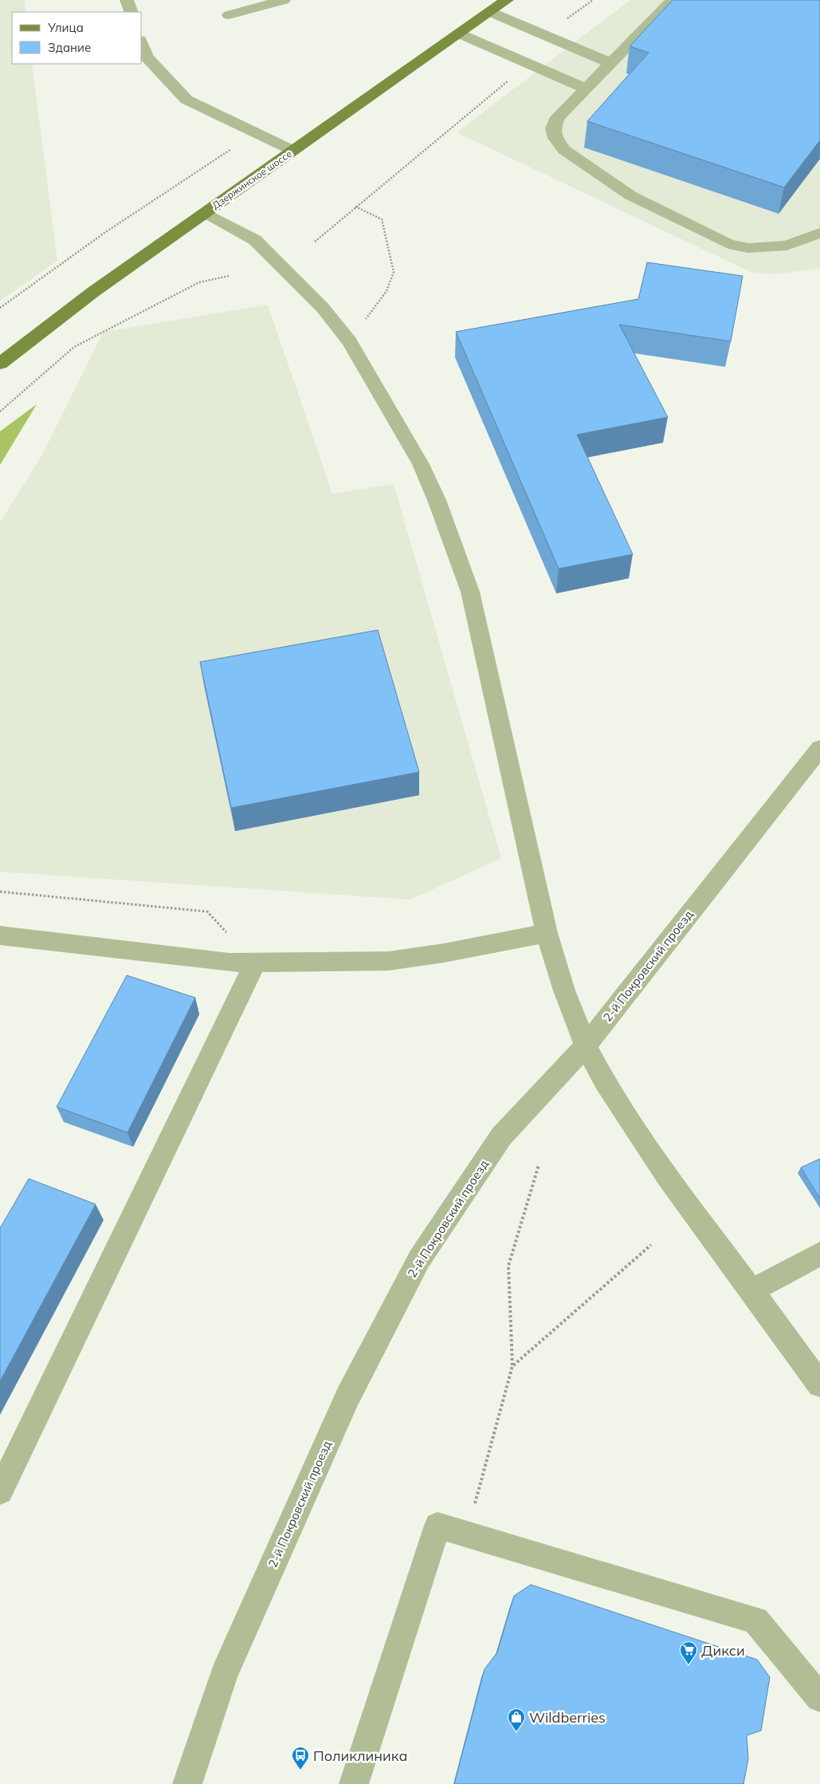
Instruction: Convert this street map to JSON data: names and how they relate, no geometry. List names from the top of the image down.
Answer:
{
  "streets": {
    "main road": ["Дзержинское шоссе"],
    "street": ["2-й Покровский проезд"]
  },
  "places": {
    "supermarket": ["Дикси"],
    "shop": ["Wildberries"],
    "bus stop": ["Поликлиника"]
  },
  "legend": ["Улица", "Здание"]
}
